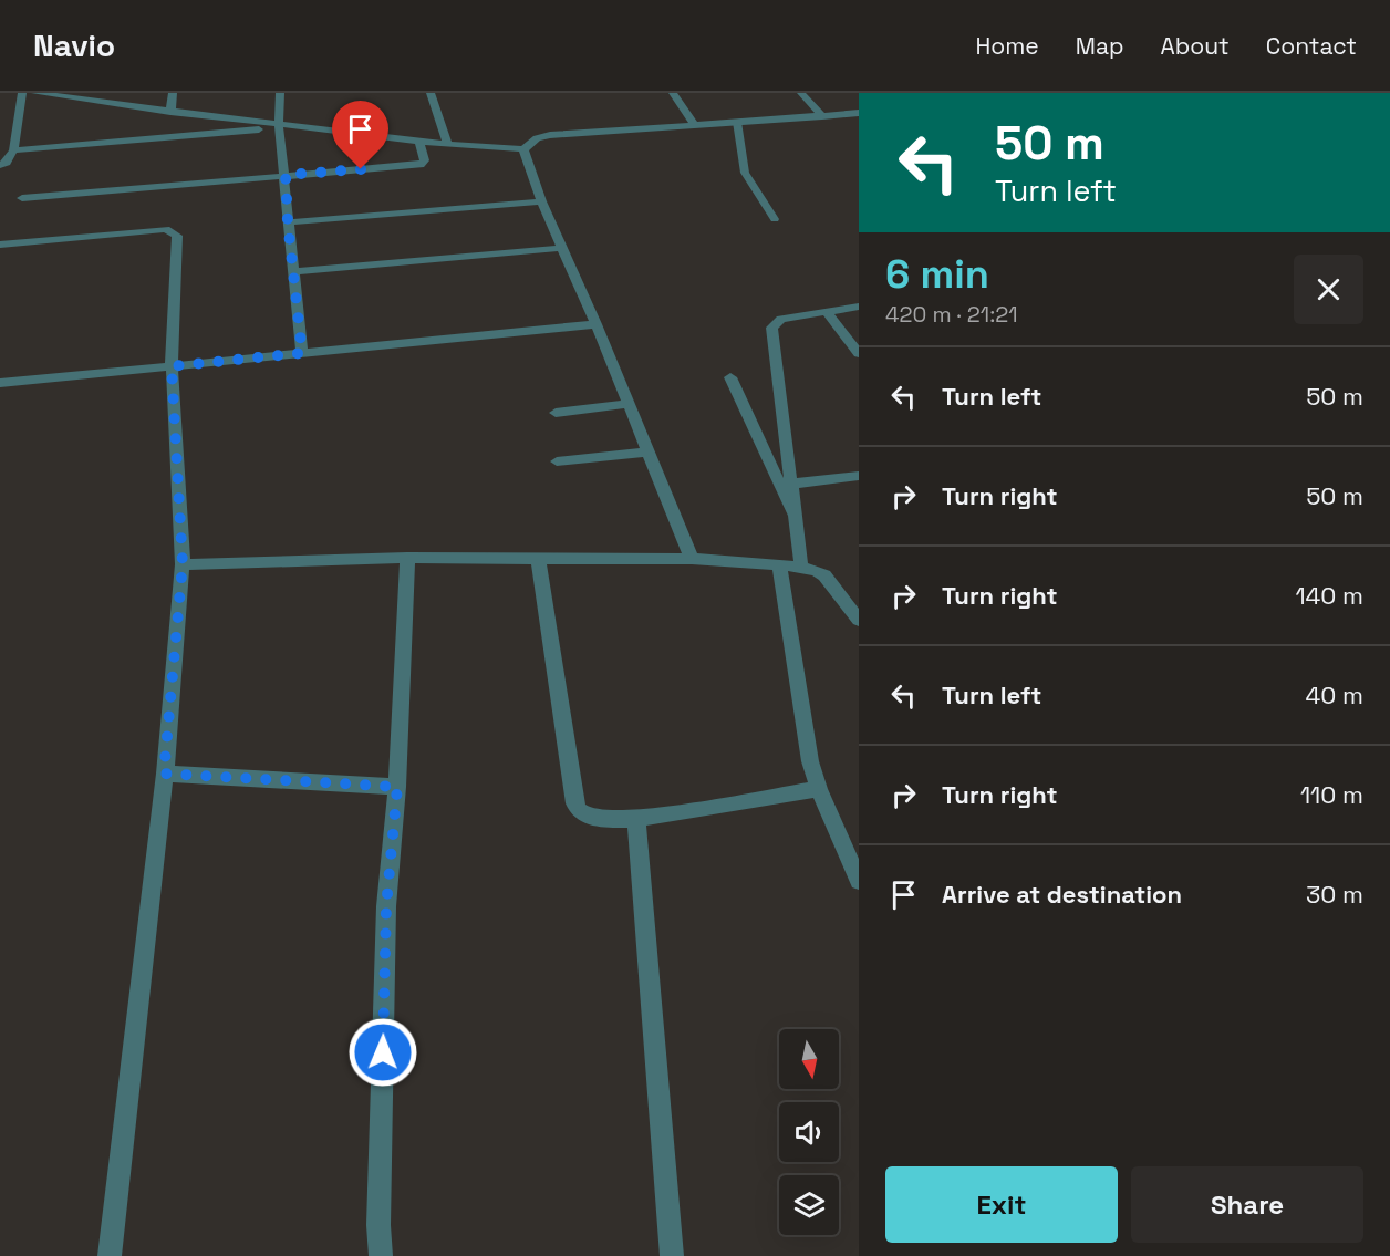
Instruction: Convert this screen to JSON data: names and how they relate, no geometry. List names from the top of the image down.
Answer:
{
  "north": "bottom",
  "page": {
    "header": "Navio",
    "nav": [
      "Home",
      "Map",
      "About",
      "Contact"
    ],
    "turn": ["50 m", "Turn left"],
    "heading": ["6 min", "420 m · 21:21"],
    "list": [
      {
        "name": "Turn left",
        "value": "50 m"
      },
      {
        "name": "Turn right",
        "value": "50 m"
      },
      {
        "name": "Turn right",
        "value": "140 m"
      },
      {
        "name": "Turn left",
        "value": "40 m"
      },
      {
        "name": "Turn right",
        "value": "110 m"
      },
      {
        "name": "Arrive at destination",
        "value": "30 m"
      }
    ],
    "buttons": ["Exit", "Share"]
  }
}
